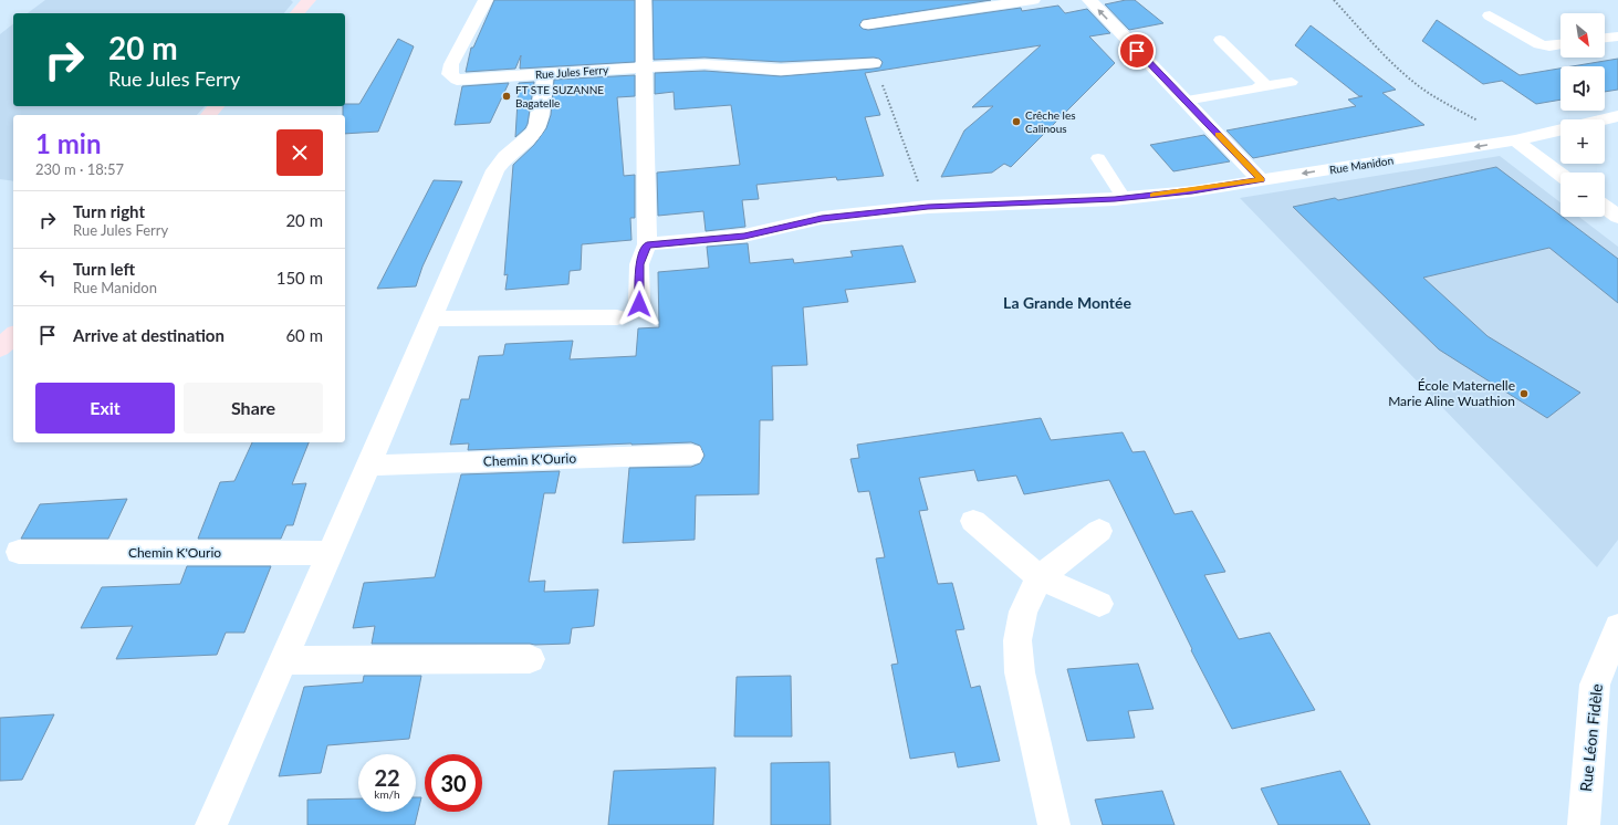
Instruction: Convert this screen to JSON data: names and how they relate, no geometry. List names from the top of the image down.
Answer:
{
  "streets": {
    "street": [
      "Rue Jules Ferry",
      "Rue Manidon",
      "Chemin K'Ourio",
      "Rue Léon Fidèle"
    ]
  },
  "one_way": ["Rue Manidon"],
  "districts": ["La Grande Montée"],
  "places": ["FT STE SUZANNE Bagatelle", "Crêche les Calinous", "École Maternelle Marie Aline Wuathion"],
  "north": "bottom right",
  "page": {
    "map_buttons": ["+", "−"],
    "turn": ["20 m", "Rue Jules Ferry"],
    "heading": ["1 min", "230 m · 18:57"],
    "list": [
      {
        "name": "Turn right",
        "note": "Rue Jules Ferry",
        "value": "20 m"
      },
      {
        "name": "Turn left",
        "note": "Rue Manidon",
        "value": "150 m"
      },
      {
        "name": "Arrive at destination",
        "value": "60 m"
      }
    ],
    "buttons": ["Exit", "Share"],
    "speed": "22 km/h",
    "limit": "30"
  }
}
